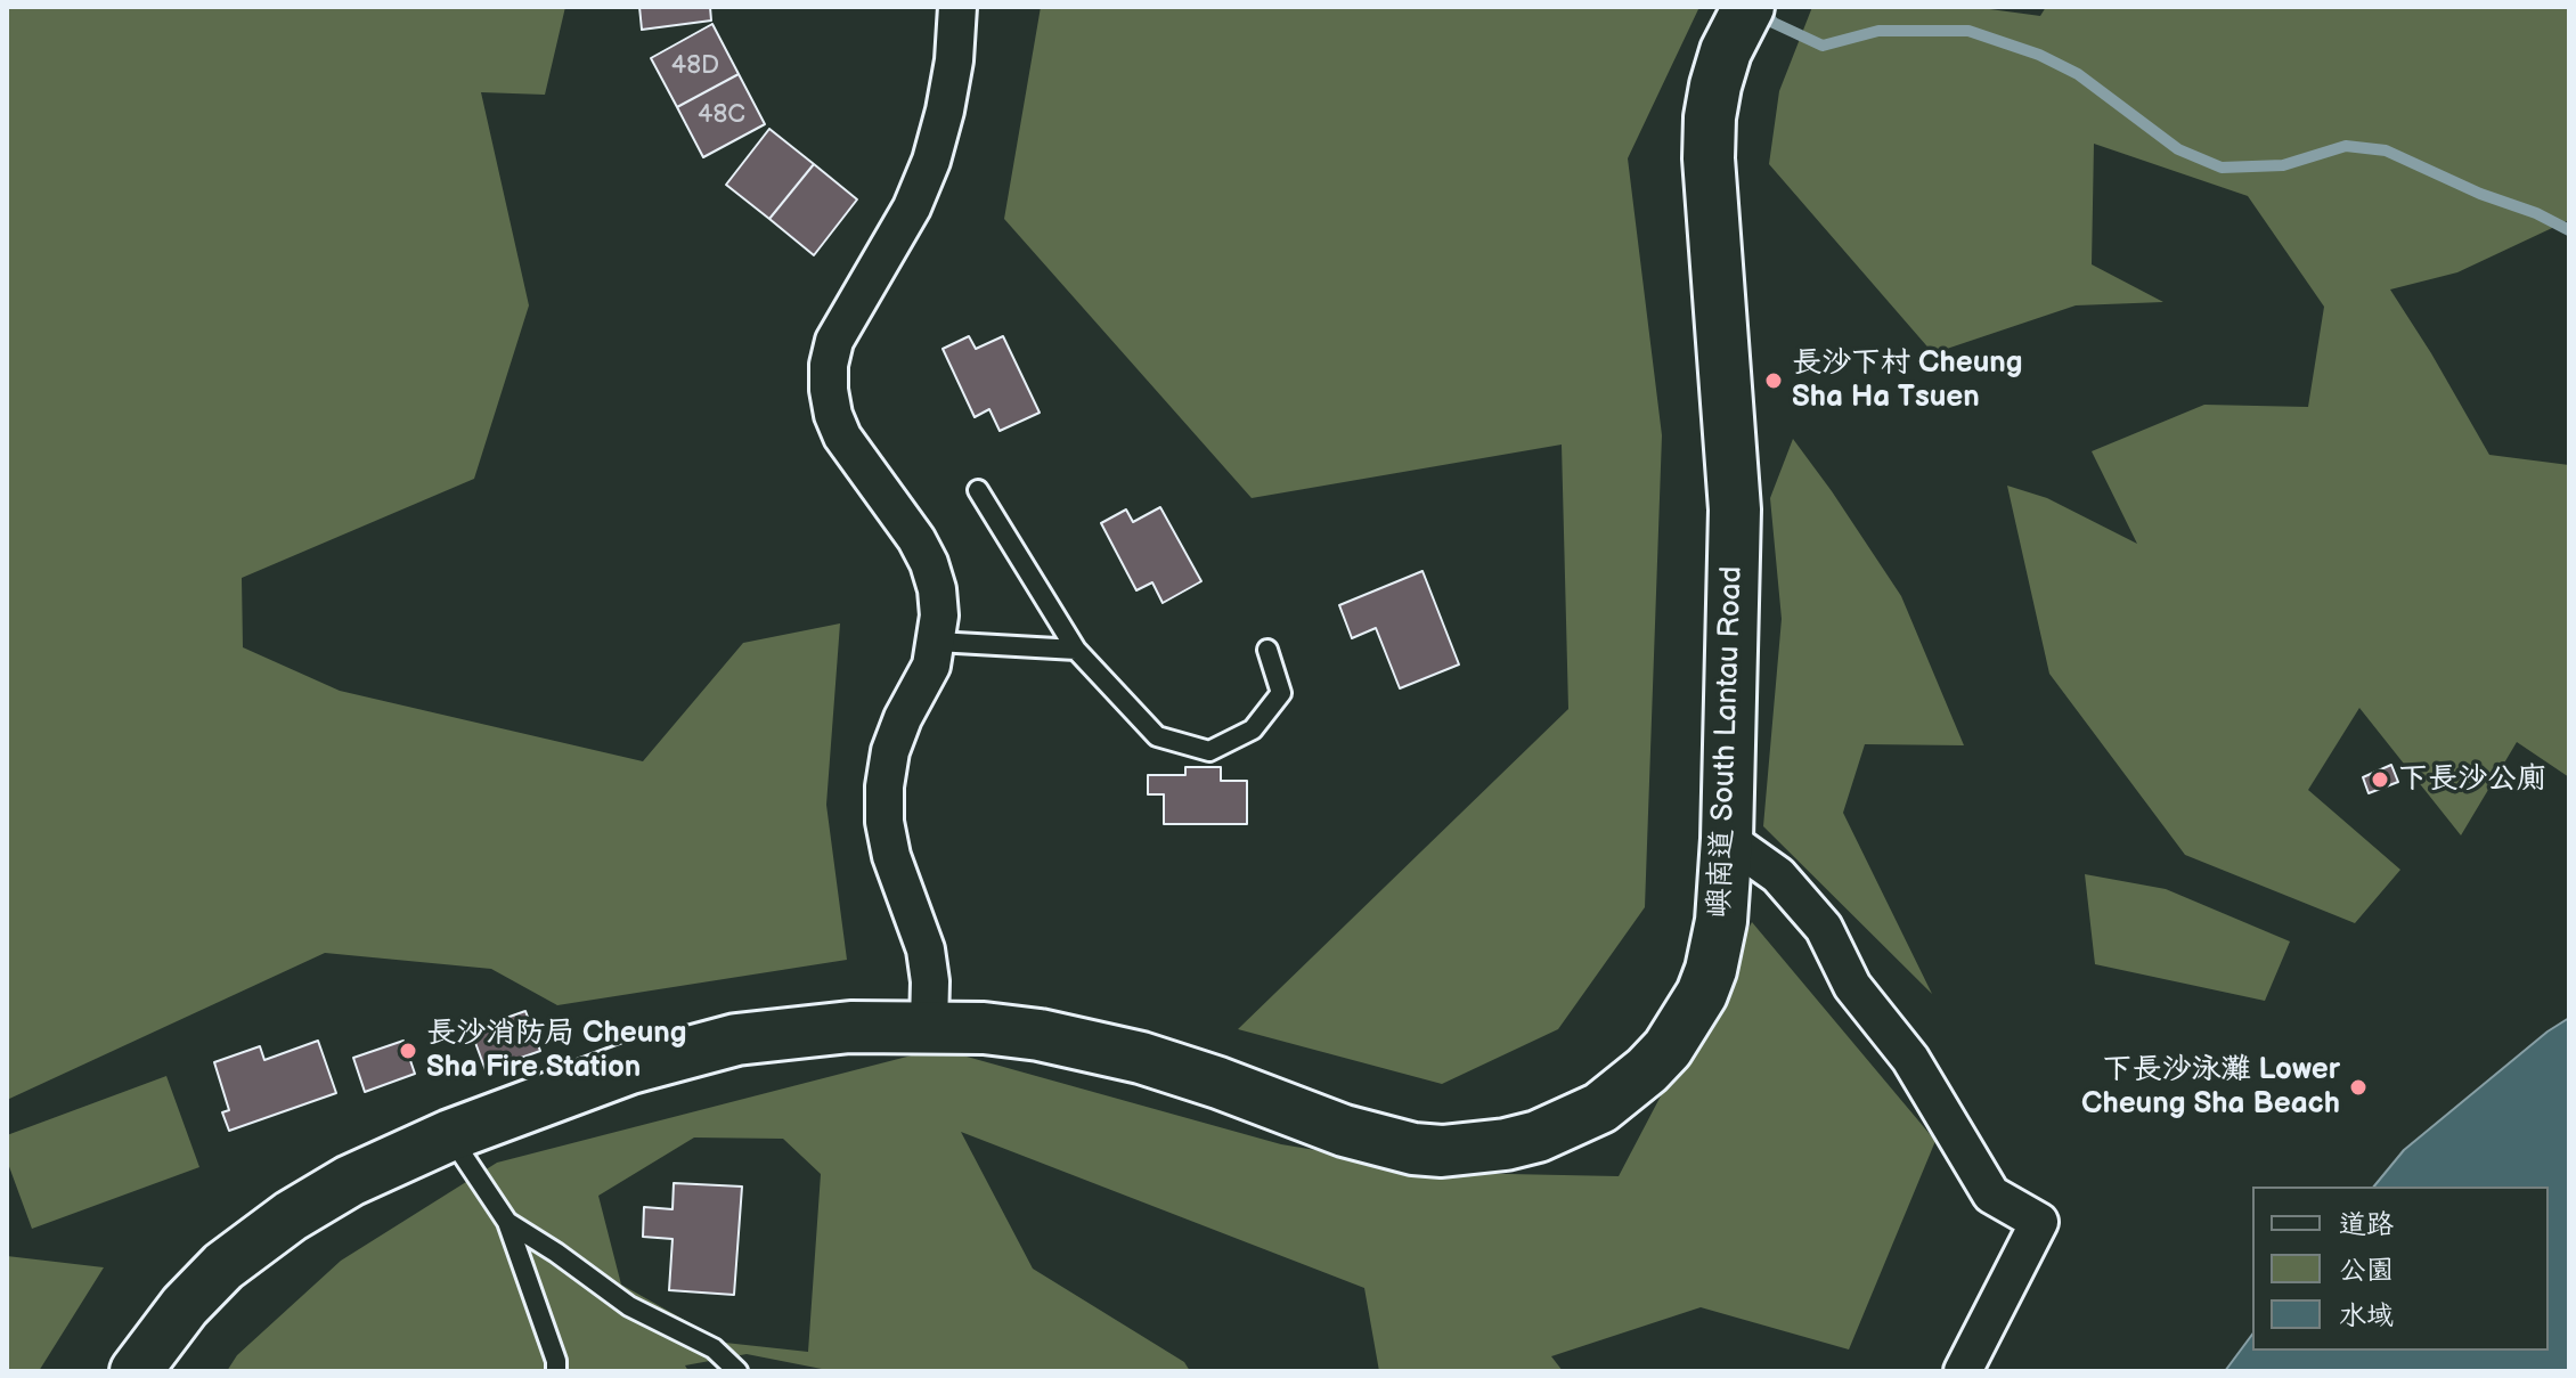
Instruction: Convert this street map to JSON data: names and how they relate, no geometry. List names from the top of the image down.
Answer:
{
  "streets": {
    "main road": ["嶼南道 South Lantau Road"]
  },
  "places": [
    "長沙下村 Cheung Sha Ha Tsuen",
    "下長沙公廁",
    "長沙消防局 Cheung Sha Fire Station",
    "下長沙泳灘 Lower Cheung Sha Beach"
  ],
  "house_numbers": ["48D", "48C"],
  "legend": ["道路", "公園", "水域"]
}
